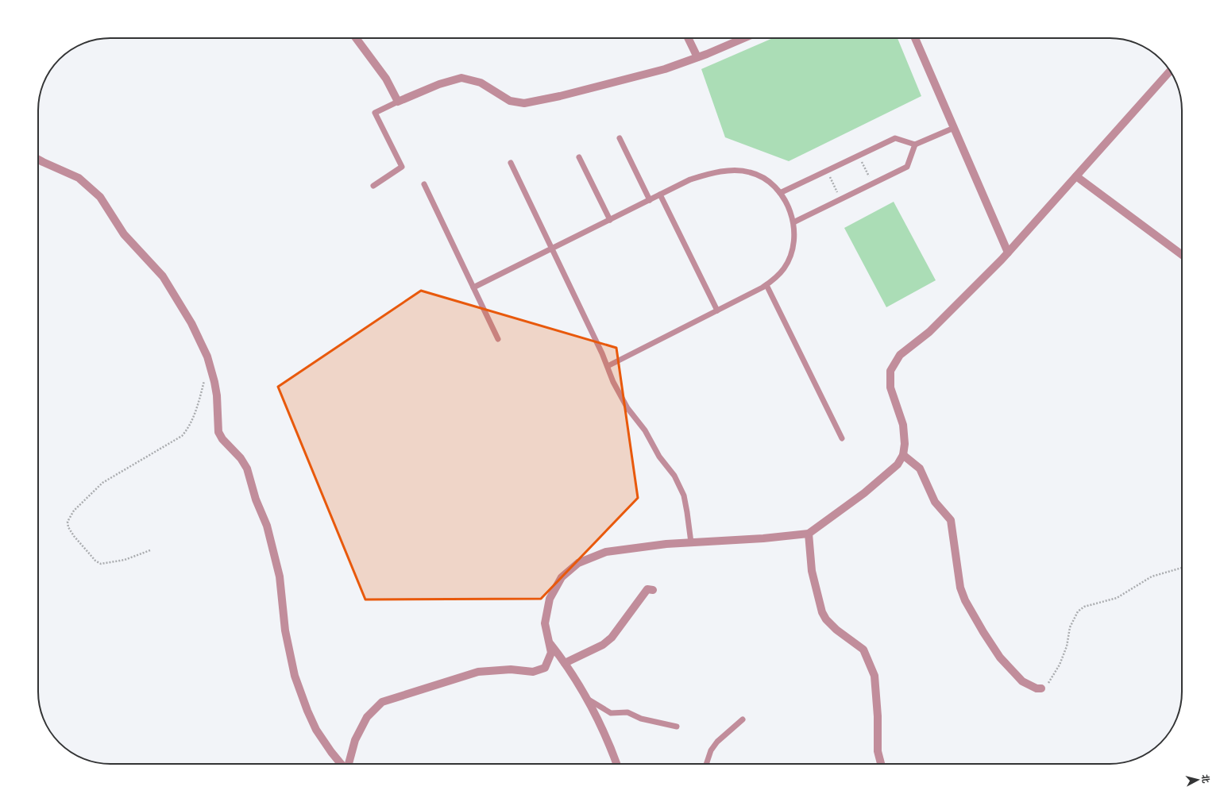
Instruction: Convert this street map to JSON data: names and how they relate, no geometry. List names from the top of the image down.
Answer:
{
  "north": "right"
}
